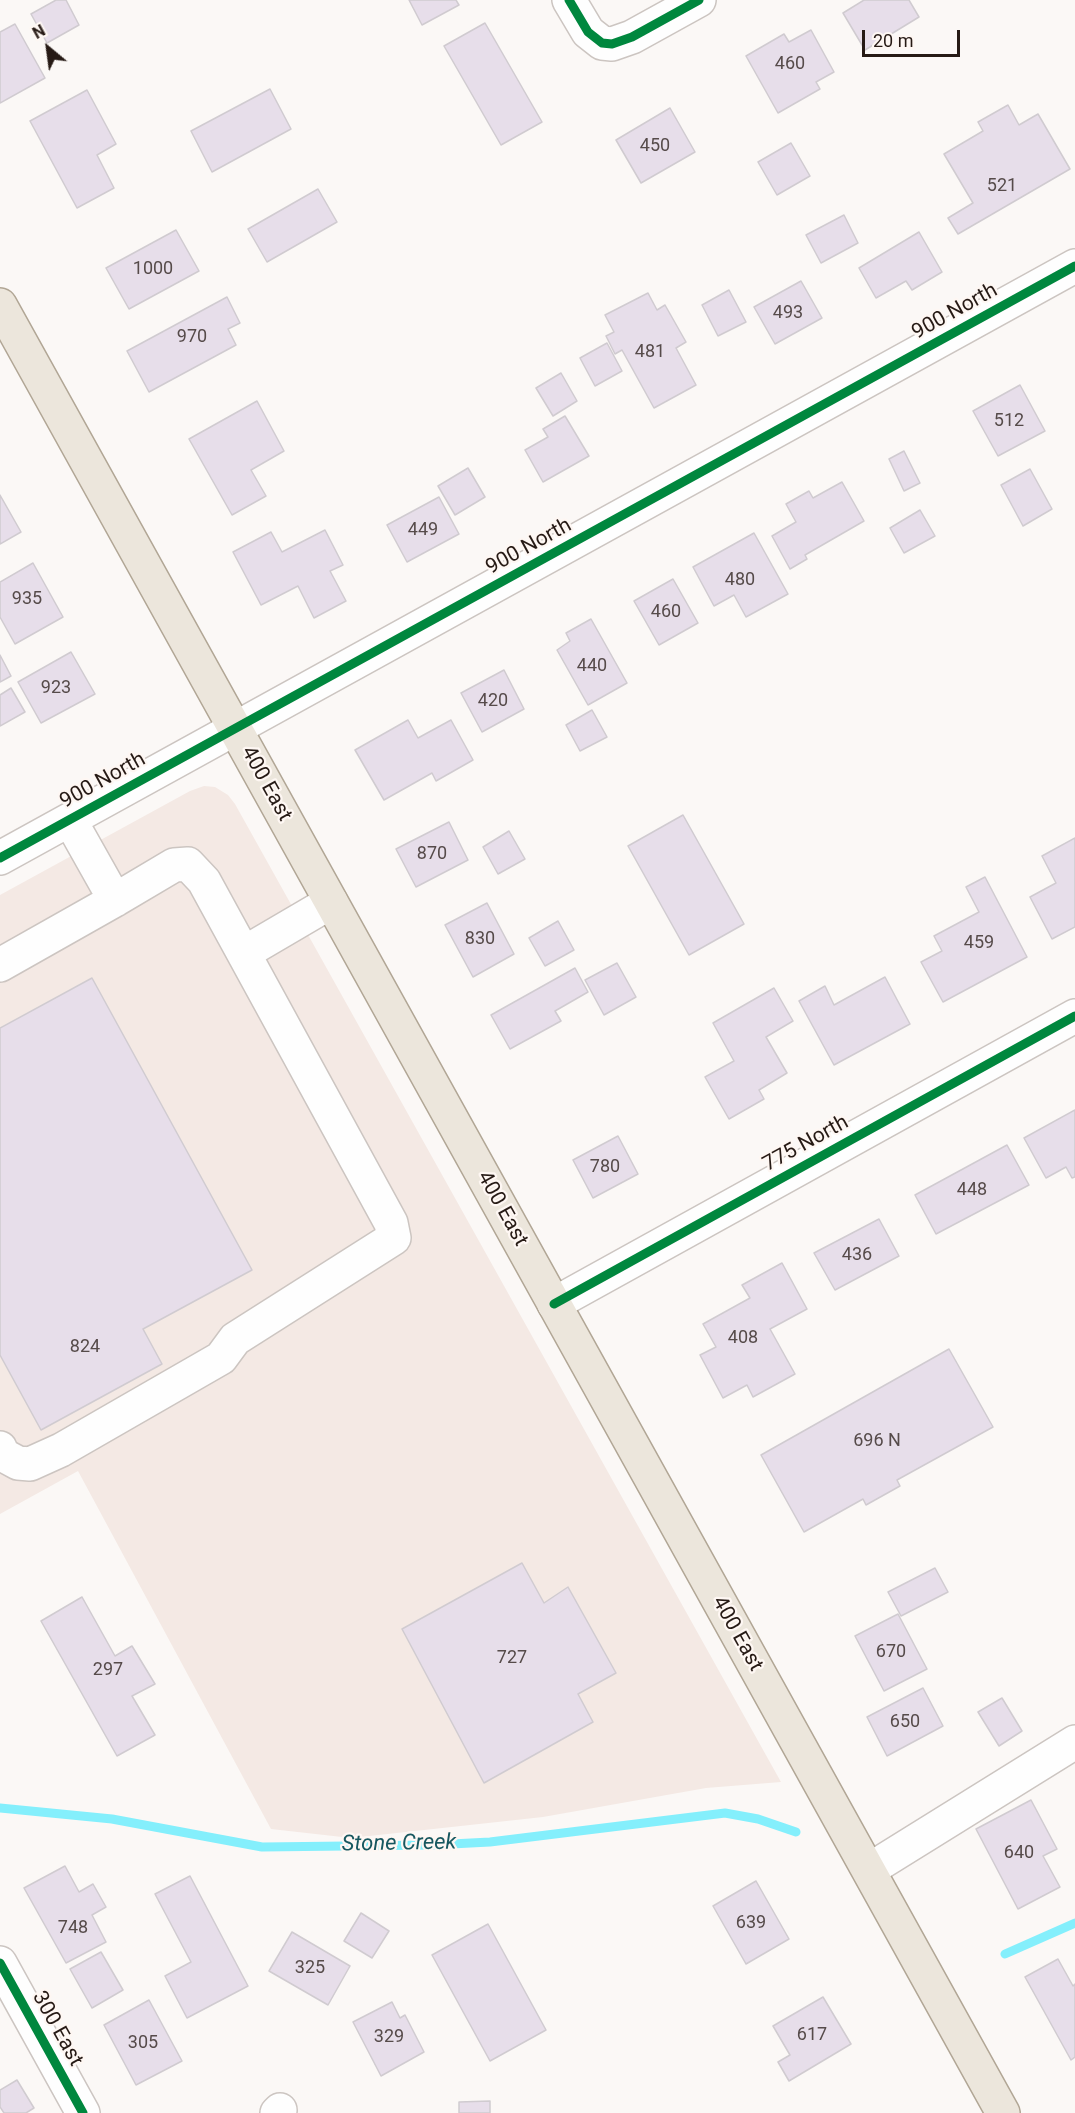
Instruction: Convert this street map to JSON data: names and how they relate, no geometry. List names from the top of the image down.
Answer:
{
  "streets": {
    "main road": ["400 East"],
    "street": ["900 North", "775 North", "300 East"]
  },
  "crossings": [
    ["900 North", "400 East"],
    ["400 East", "775 North"]
  ],
  "water": ["Stone Creek"],
  "house_numbers": [
    "460",
    "450",
    "521",
    "1000",
    "493",
    "970",
    "481",
    "512",
    "449",
    "480",
    "935",
    "460",
    "440",
    "923",
    "420",
    "870",
    "830",
    "459",
    "780",
    "448",
    "436",
    "408",
    "824",
    "696 N",
    "670",
    "727",
    "297",
    "650",
    "640",
    "639",
    "748",
    "325",
    "617",
    "329",
    "305"
  ],
  "scale_bar": "20 m",
  "north": "top left"
}
